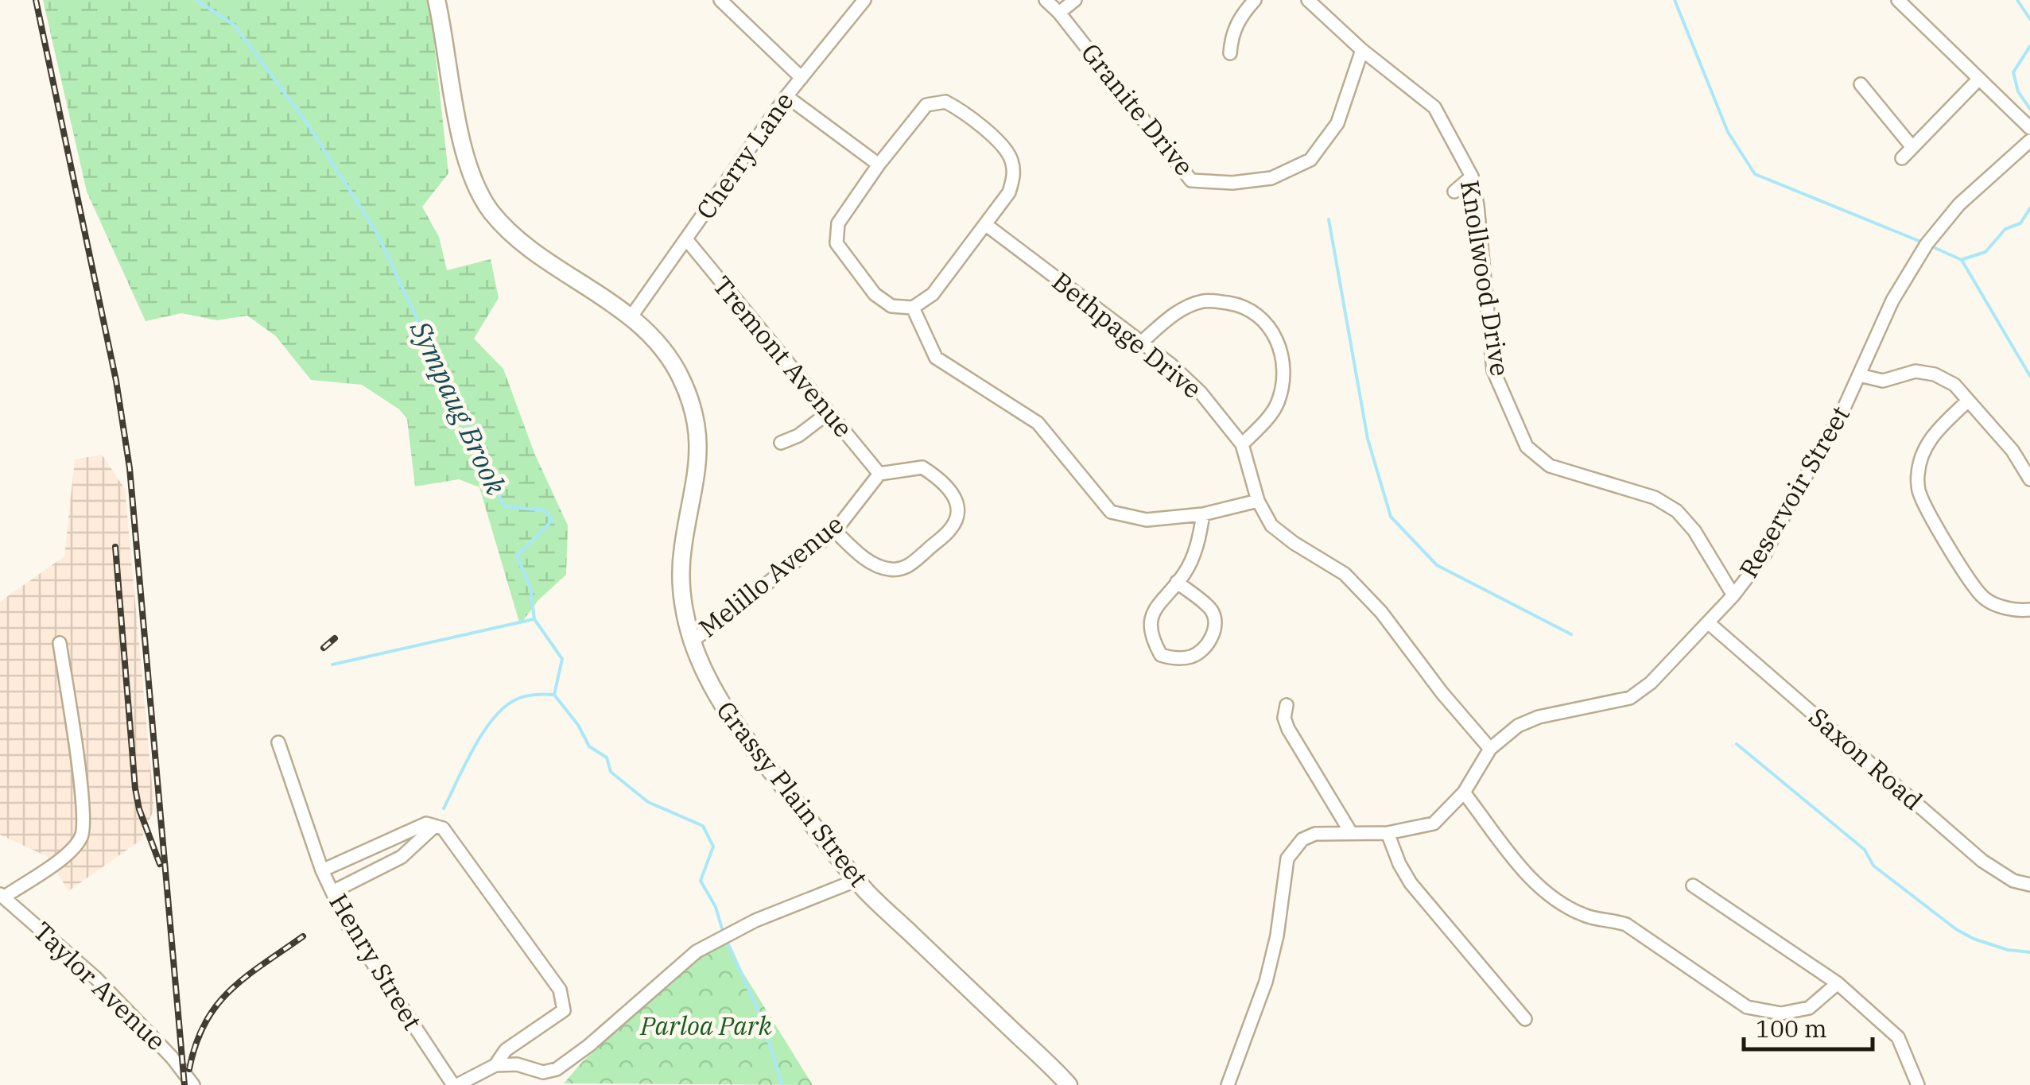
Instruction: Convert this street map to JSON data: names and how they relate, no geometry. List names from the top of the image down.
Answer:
{
  "streets": {
    "main road": ["Grassy Plain Street"],
    "street": [
      "Granite Drive",
      "Cherry Lane",
      "Knollwood Drive",
      "Bethpage Drive",
      "Tremont Avenue",
      "Reservoir Street",
      "Melillo Avenue",
      "Saxon Road",
      "Henry Street",
      "Taylor Avenue"
    ]
  },
  "crossings": [
    ["Granite Drive", "Knollwood Drive"],
    ["Cherry Lane", "Tremont Avenue"],
    ["Cherry Lane", "Grassy Plain Street"],
    ["Knollwood Drive", "Reservoir Street"],
    ["Bethpage Drive", "Reservoir Street"],
    ["Tremont Avenue", "Melillo Avenue"],
    ["Reservoir Street", "Saxon Road"],
    ["Melillo Avenue", "Grassy Plain Street"]
  ],
  "water": ["Sympaug Brook"],
  "parks": ["Parloa Park"],
  "scale_bar": "100 m"
}
